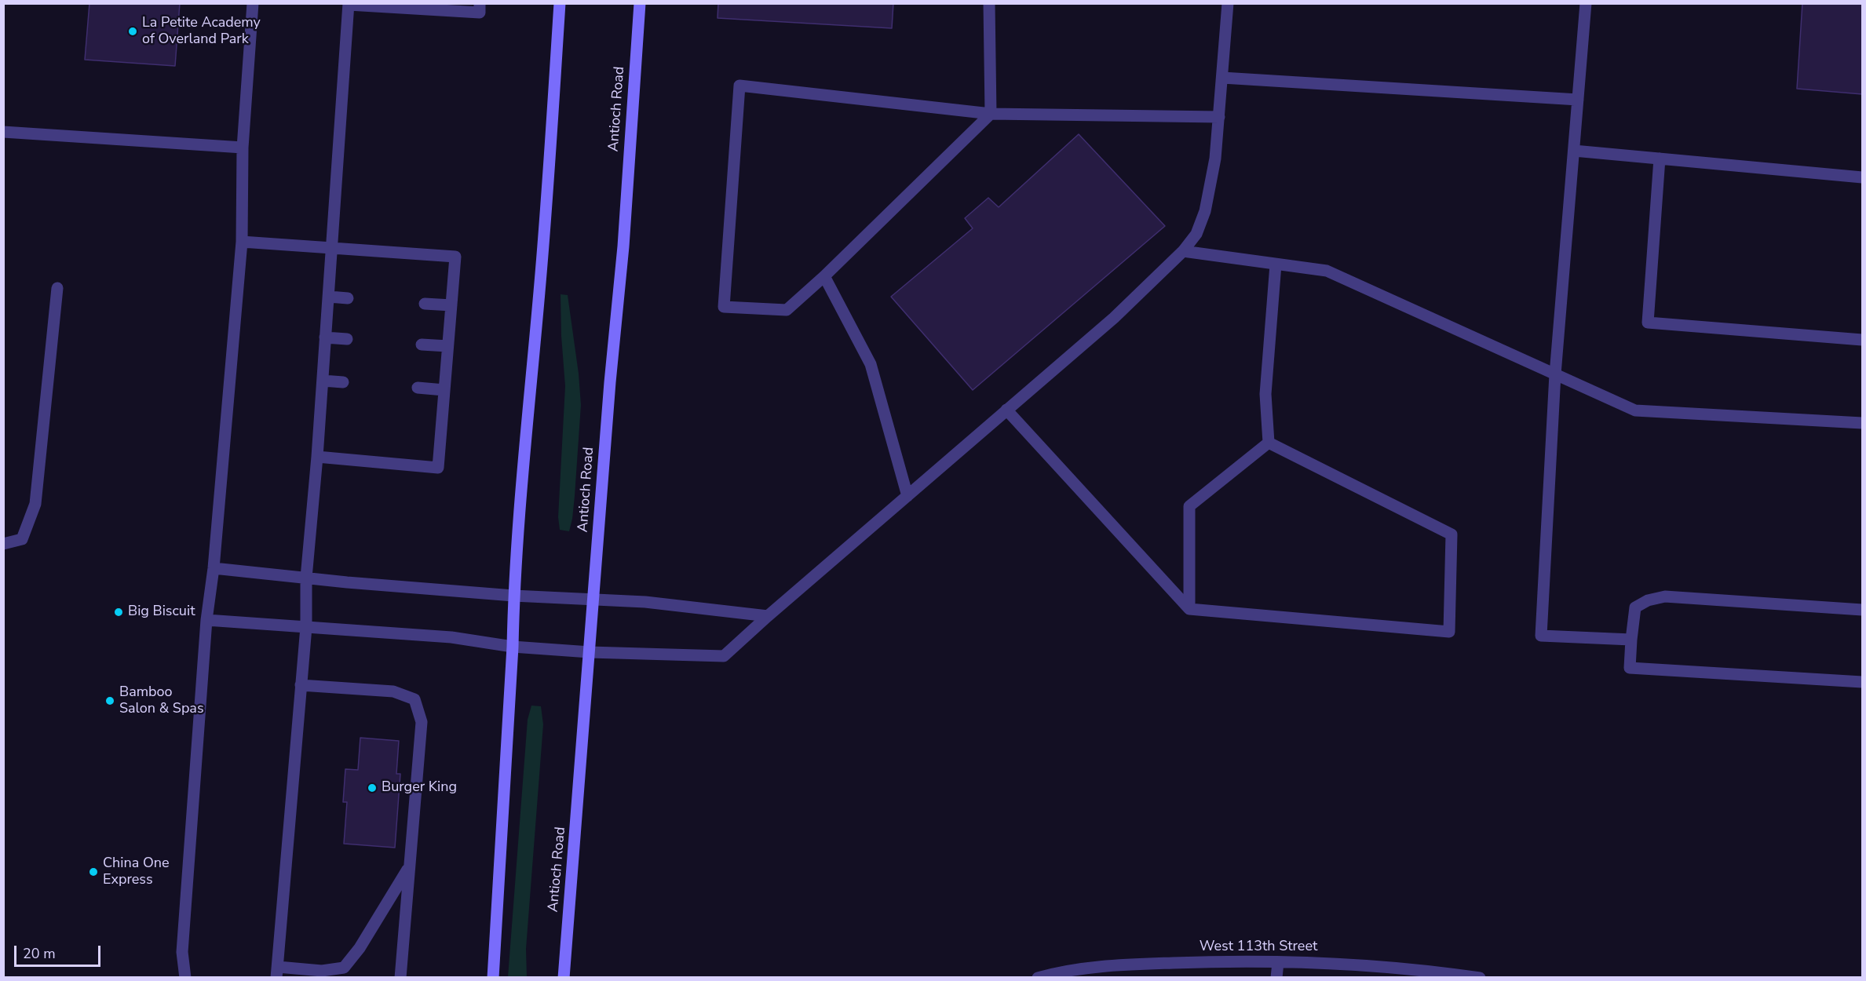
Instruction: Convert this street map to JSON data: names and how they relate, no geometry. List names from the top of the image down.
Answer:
{
  "streets": {
    "main road": ["Antioch Road"],
    "street": ["West 113th Street"]
  },
  "places": [
    "La Petite Academy of Overland Park",
    "Big Biscuit",
    "Bamboo Salon & Spas",
    "Burger King",
    "China One Express"
  ],
  "scale_bar": "20 m"
}
